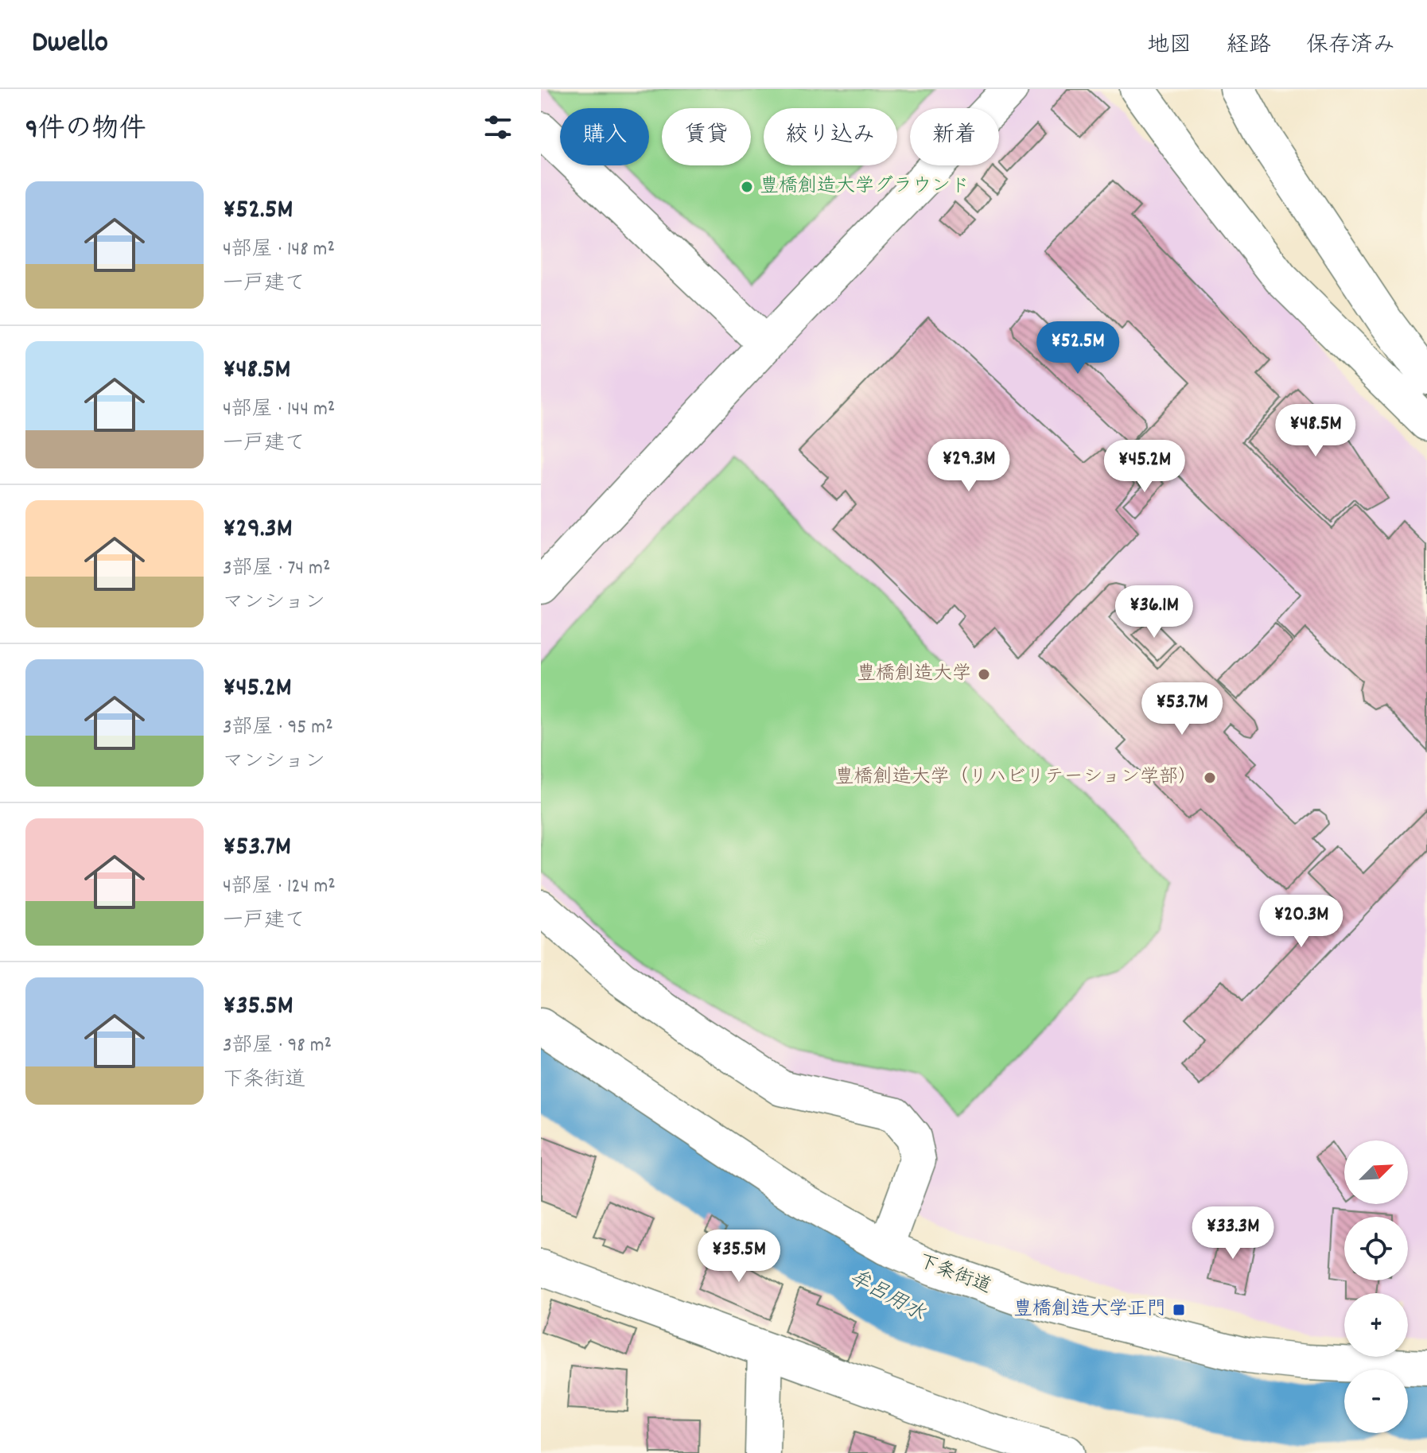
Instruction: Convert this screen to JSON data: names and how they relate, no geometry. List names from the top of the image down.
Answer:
{
  "streets": {
    "street": ["下条街道"]
  },
  "water": ["牟呂用水"],
  "places": {
    "other": ["豊橋創造大学グラウンド", "豊橋創造大学", "豊橋創造大学（リハビリテーション学部）"],
    "transit": ["豊橋創造大学正門"]
  },
  "north": "top right",
  "page": {
    "header": "Dwello",
    "nav": ["地図", "経路", "保存済み"],
    "heading": "9件の物件",
    "chip": [
      "購入",
      "賃貸",
      "絞り込み",
      "新着"
    ],
    "list": [
      {
        "name": "¥52.5M",
        "note": "4部屋 · 148 m² · 一戸建て"
      },
      {
        "name": "¥48.5M",
        "note": "4部屋 · 144 m² · 一戸建て"
      },
      {
        "name": "¥29.3M",
        "note": "3部屋 · 74 m² · マンション"
      },
      {
        "name": "¥45.2M",
        "note": "3部屋 · 95 m² · マンション"
      },
      {
        "name": "¥53.7M",
        "note": "4部屋 · 124 m² · 一戸建て"
      },
      {
        "name": "¥35.5M",
        "note": "3部屋 · 98 m² · 下条街道"
      }
    ],
    "price": [
      "¥52.5M",
      "¥48.5M",
      "¥29.3M",
      "¥45.2M",
      "¥36.1M",
      "¥53.7M",
      "¥20.3M",
      "¥33.3M",
      "¥35.5M"
    ],
    "map_buttons": ["+", "−"]
  }
}
